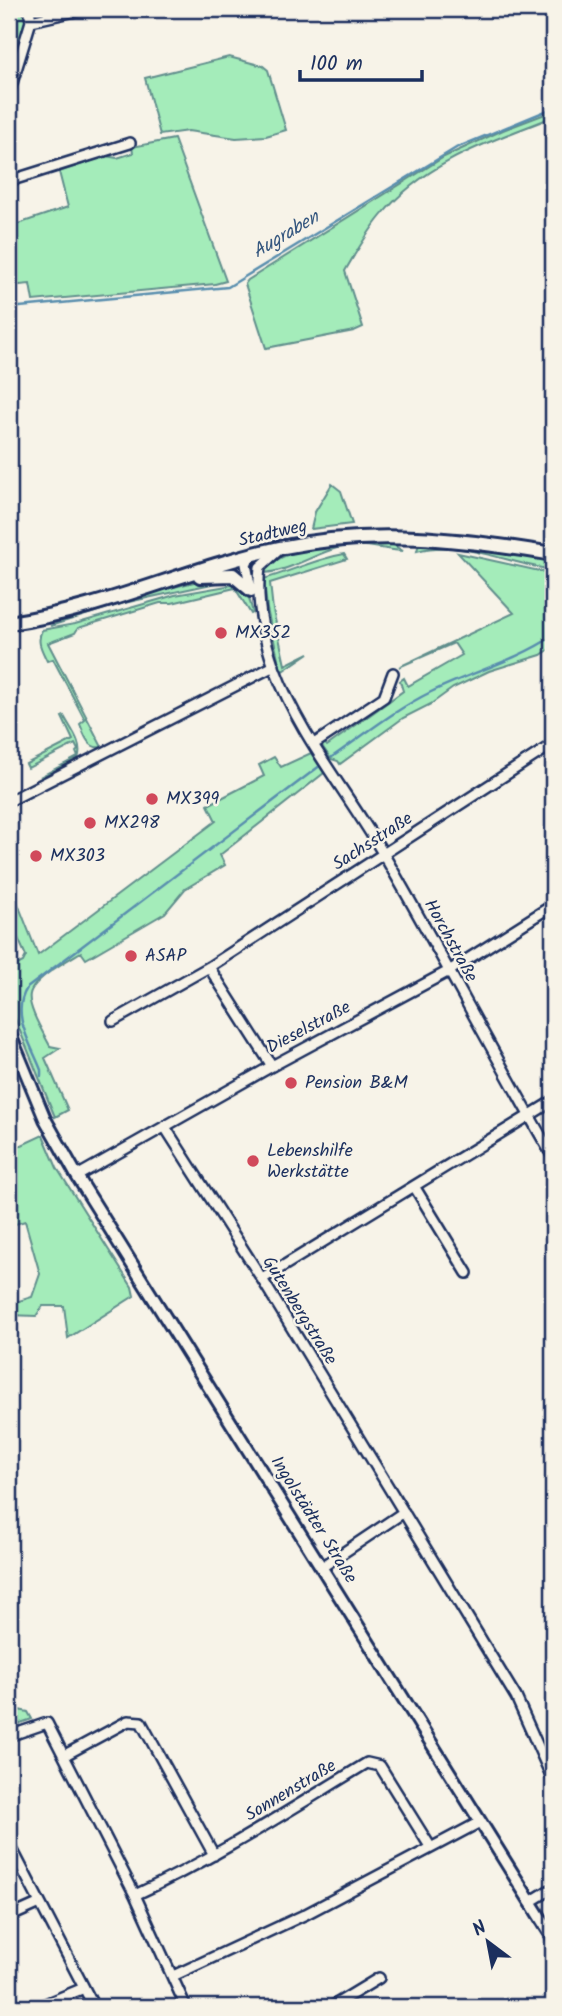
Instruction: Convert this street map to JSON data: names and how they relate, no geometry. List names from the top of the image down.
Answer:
{
  "streets": {
    "main road": ["Stadtweg"],
    "street": [
      "Sachsstraße",
      "Horchstraße",
      "Dieselstraße",
      "Gutenbergstraße",
      "Ingolstädter Straße",
      "Sonnenstraße"
    ]
  },
  "crossings": [
    ["Stadtweg", "Horchstraße"],
    ["Sachsstraße", "Horchstraße"],
    ["Horchstraße", "Dieselstraße"],
    ["Dieselstraße", "Gutenbergstraße"],
    ["Dieselstraße", "Ingolstädter Straße"]
  ],
  "water": ["Augraben"],
  "places": [
    "MX352",
    "MX399",
    "MX298",
    "MX303",
    "ASAP",
    "Pension B&M",
    "Lebenshilfe Werkstätte"
  ],
  "scale_bar": "100 m",
  "north": "top left"
}
